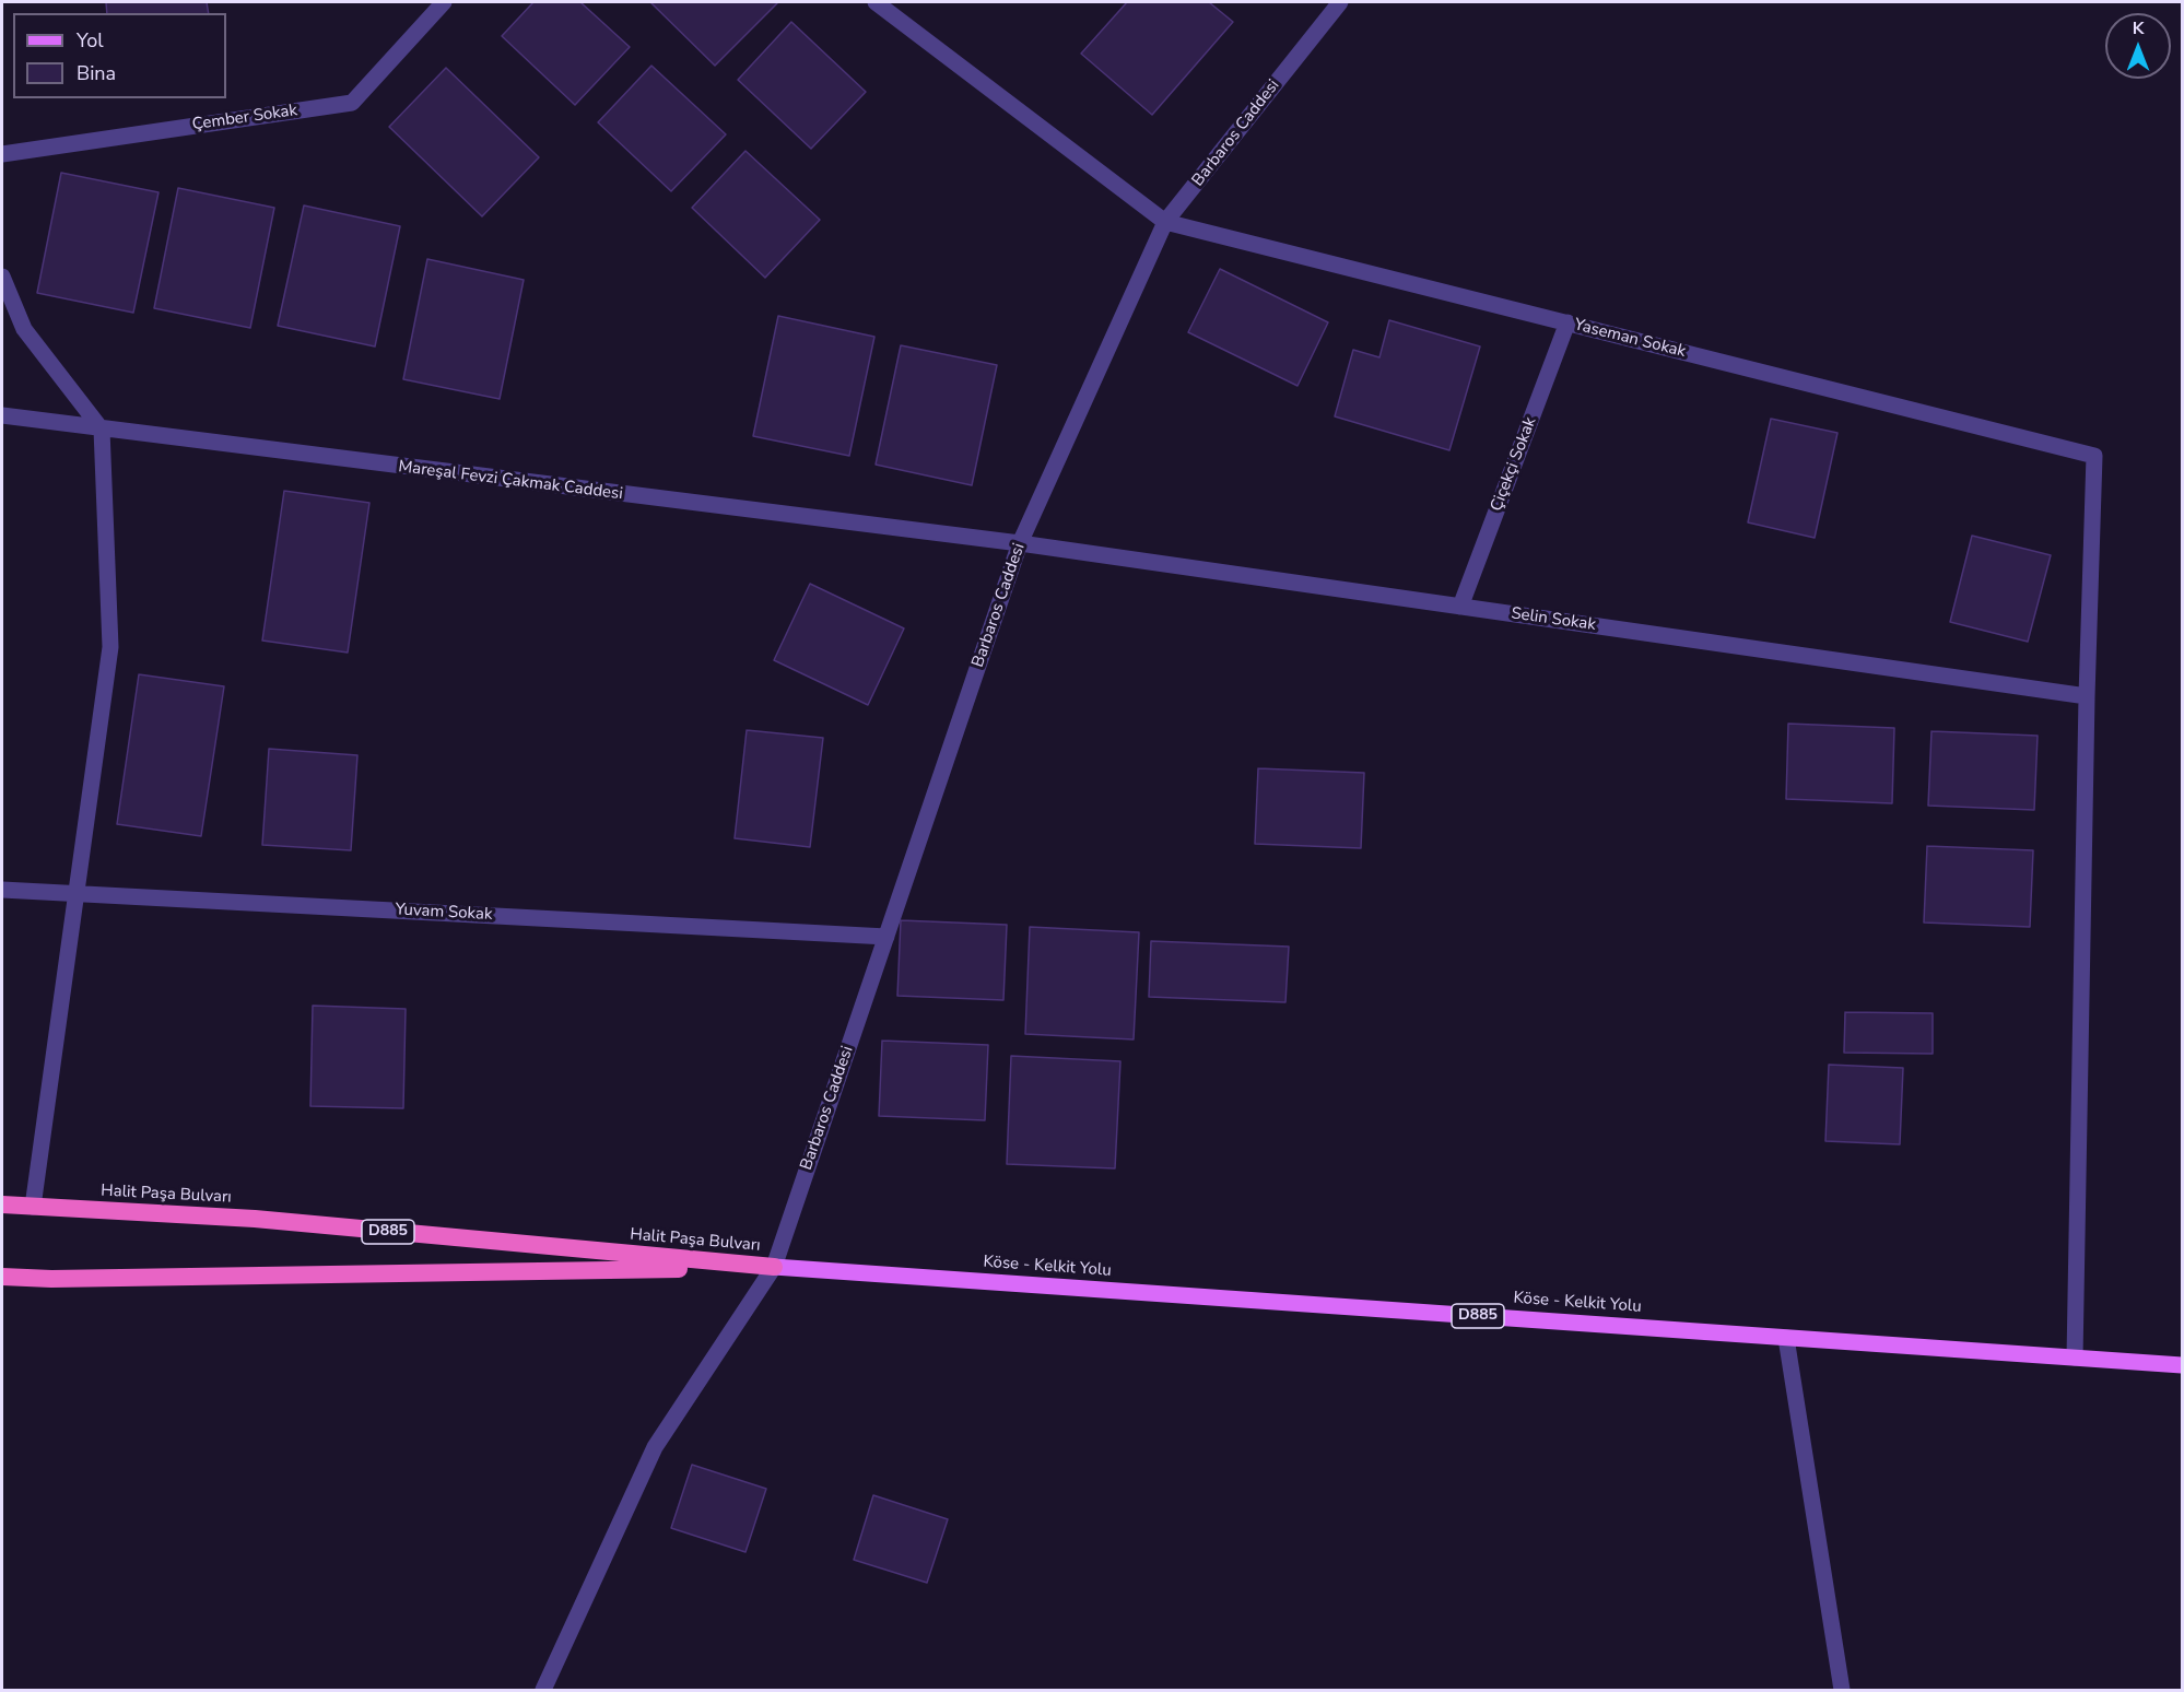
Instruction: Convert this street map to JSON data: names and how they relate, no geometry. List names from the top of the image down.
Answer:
{
  "streets": {
    "highway": ["Halit Paşa Bulvarı", "D885"],
    "main road": ["Köse - Kelkit Yolu"],
    "street": [
      "Çember Sokak",
      "Barbaros Caddesi",
      "Yaseman Sokak",
      "Çiçekçi Sokak",
      "Mareşal Fevzi Çakmak Caddesi",
      "Selin Sokak",
      "Yuvam Sokak"
    ]
  },
  "crossings": [
    ["Barbaros Caddesi", "Yaseman Sokak"],
    ["Barbaros Caddesi", "Mareşal Fevzi Çakmak Caddesi"],
    ["Barbaros Caddesi", "Selin Sokak"],
    ["Barbaros Caddesi", "Yuvam Sokak"],
    ["Barbaros Caddesi", "Halit Paşa Bulvarı"],
    ["Barbaros Caddesi", "Köse - Kelkit Yolu"],
    ["Yaseman Sokak", "Çiçekçi Sokak"],
    ["Yaseman Sokak", "Selin Sokak"],
    ["Çiçekçi Sokak", "Selin Sokak"],
    ["Mareşal Fevzi Çakmak Caddesi", "Selin Sokak"],
    ["Halit Paşa Bulvarı", "Köse - Kelkit Yolu"]
  ],
  "legend": ["Yol", "Bina"],
  "north": "top"
}
